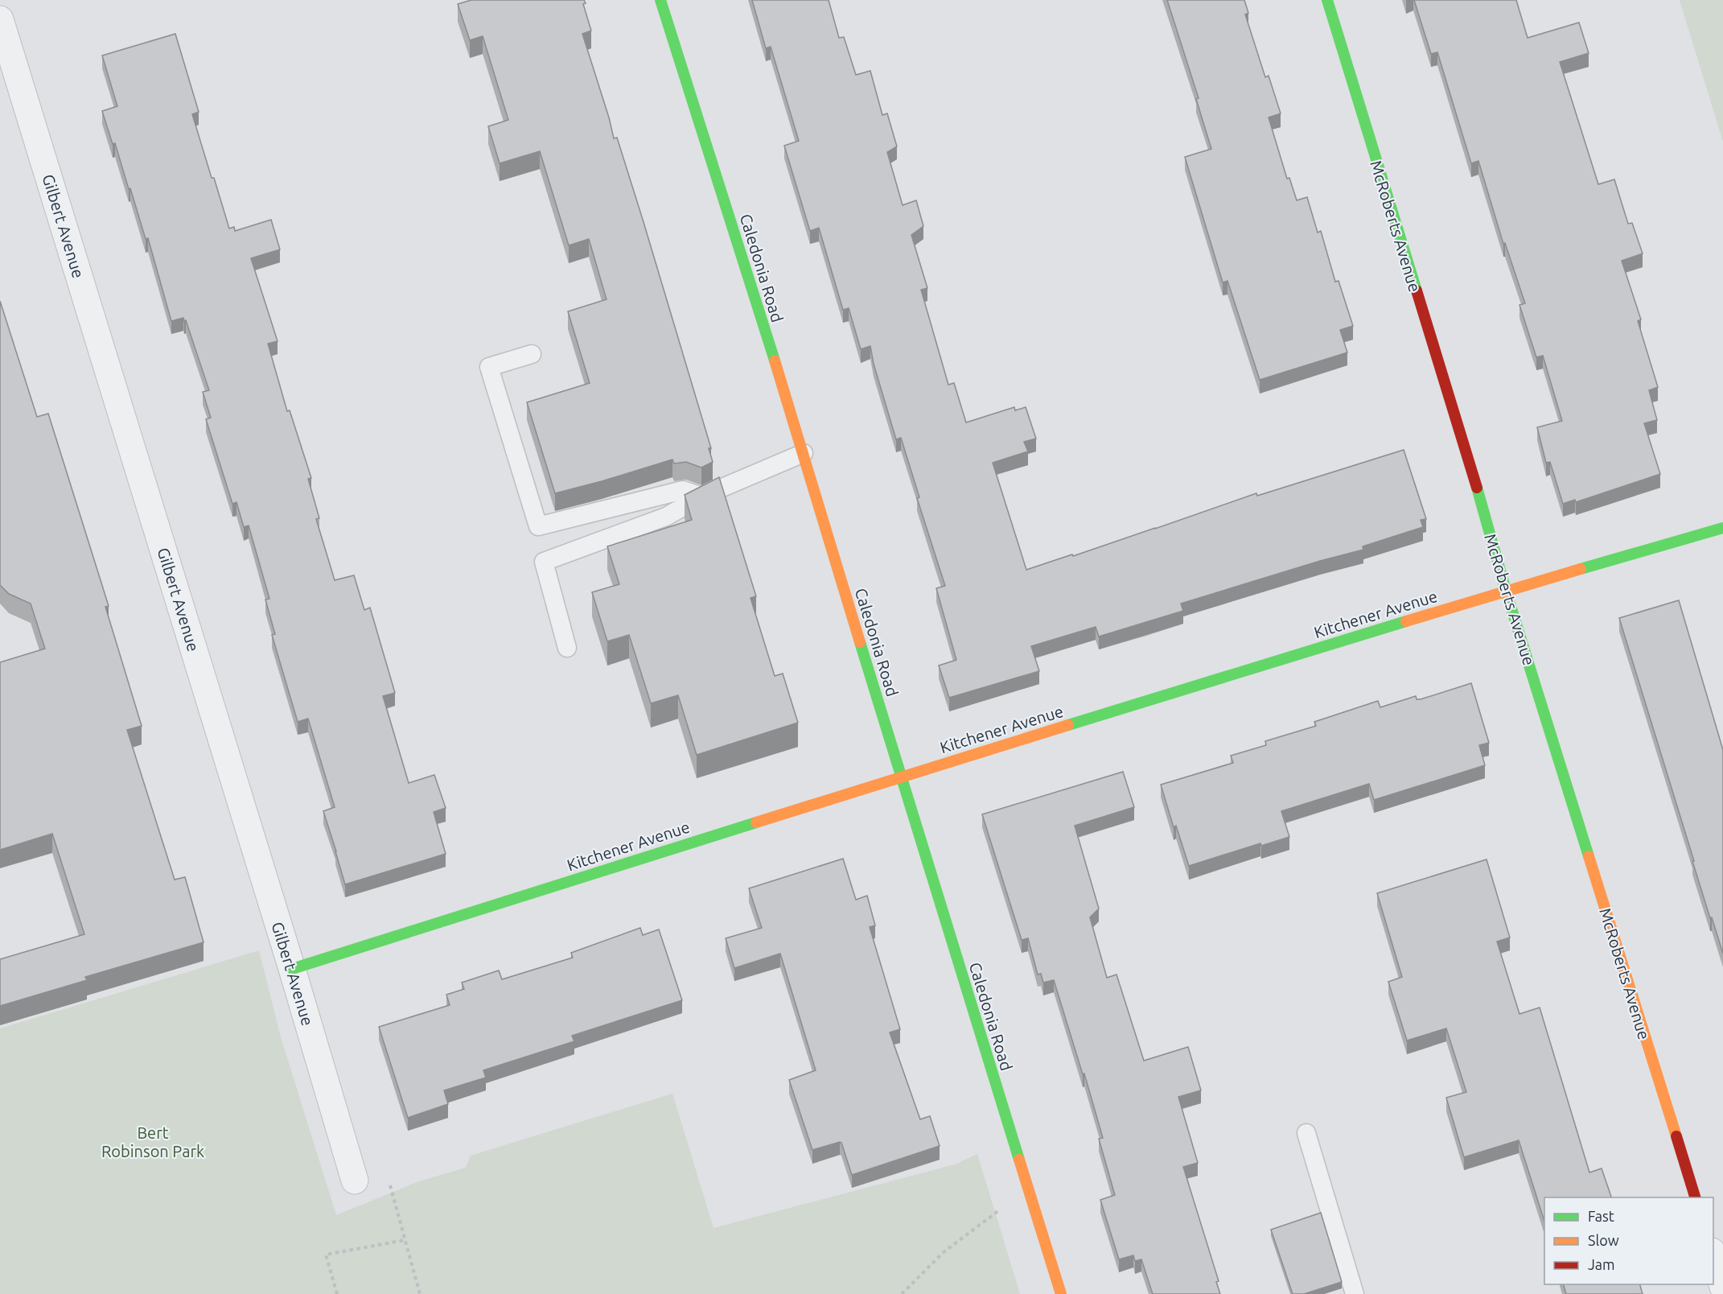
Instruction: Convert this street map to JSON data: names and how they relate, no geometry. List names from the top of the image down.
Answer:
{
  "streets": {
    "street": [
      "Gilbert Avenue",
      "McRoberts Avenue",
      "Caledonia Road",
      "Kitchener Avenue"
    ]
  },
  "crossings": [
    ["Gilbert Avenue", "Kitchener Avenue"],
    ["McRoberts Avenue", "Kitchener Avenue"],
    ["Caledonia Road", "Kitchener Avenue"]
  ],
  "parks": ["Bert Robinson Park"],
  "legend": ["Fast", "Slow", "Jam"]
}
